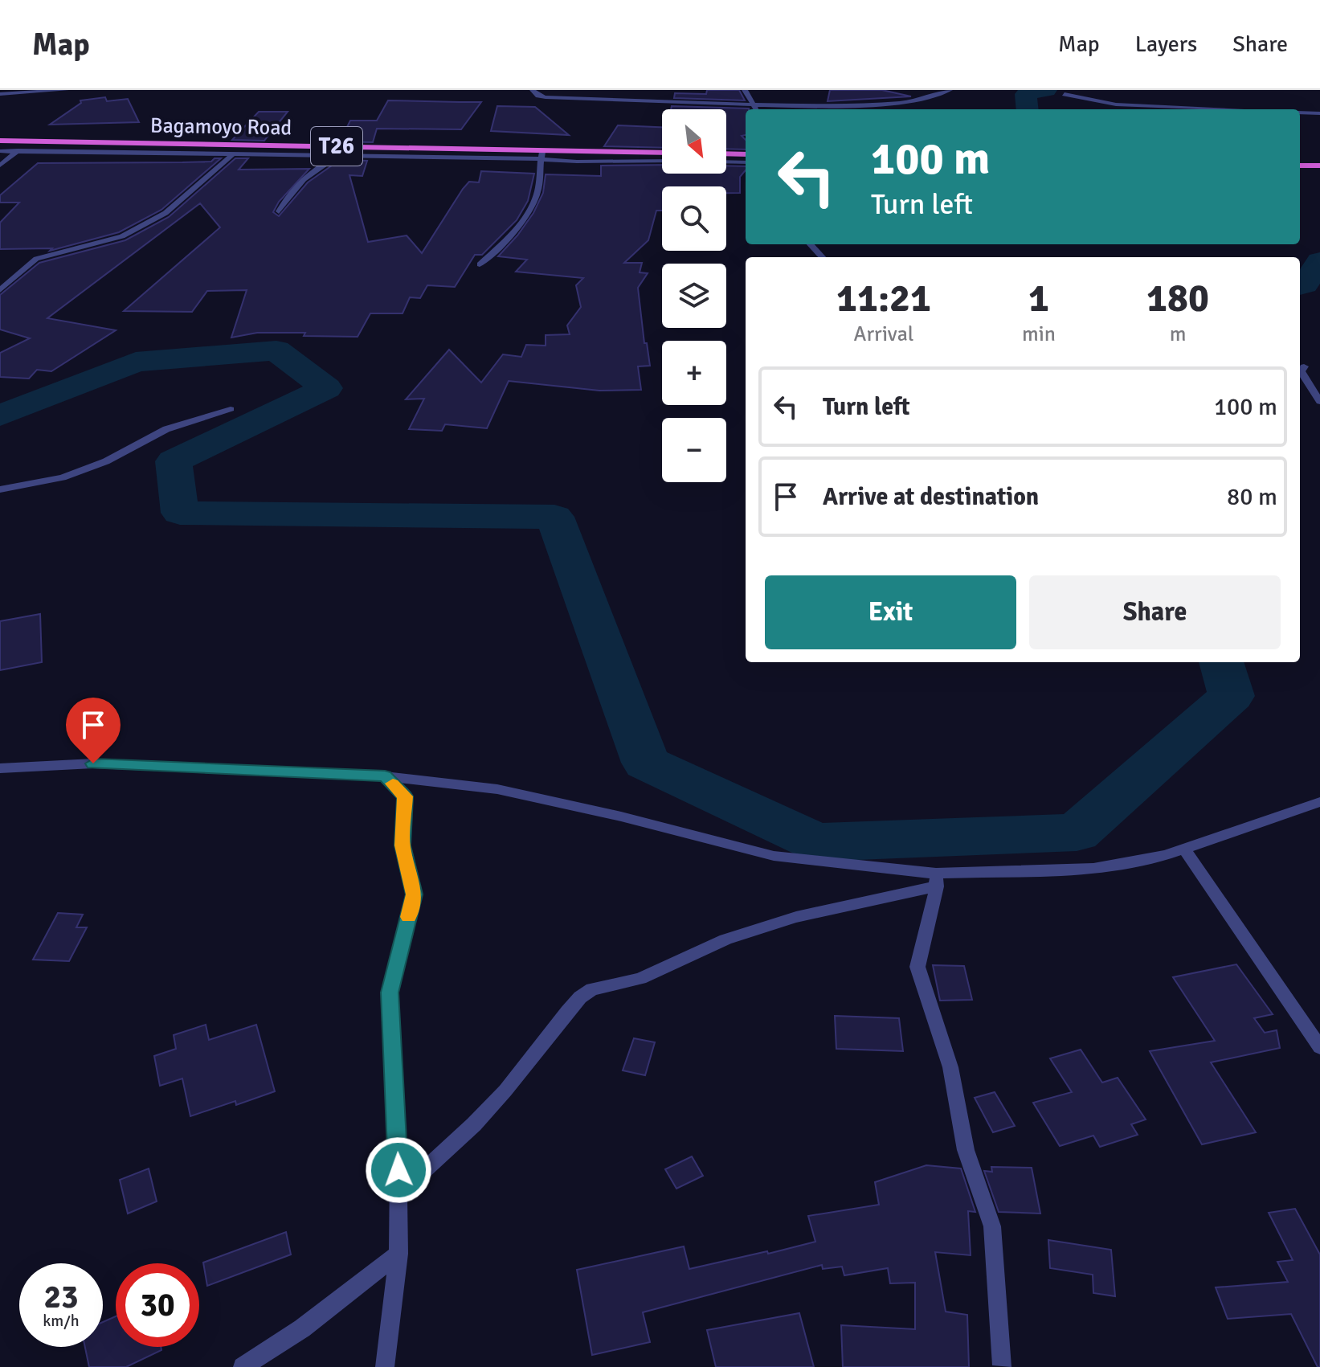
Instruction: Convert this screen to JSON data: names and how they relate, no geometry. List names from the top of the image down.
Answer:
{
  "streets": {
    "highway": ["Bagamoyo Road", "T26"]
  },
  "north": "bottom right",
  "page": {
    "header": "Map",
    "nav": ["Map", "Layers", "Share"],
    "map_buttons": ["+", "−"],
    "turn": ["100 m", "Turn left"],
    "eta": [
      "11:21",
      "Arrival",
      "1",
      "min",
      "180",
      "m"
    ],
    "list": [
      {
        "name": "Turn left",
        "value": "100 m"
      },
      {
        "name": "Arrive at destination",
        "value": "80 m"
      }
    ],
    "buttons": ["Exit", "Share"],
    "speed": "23 km/h",
    "limit": "30"
  }
}
